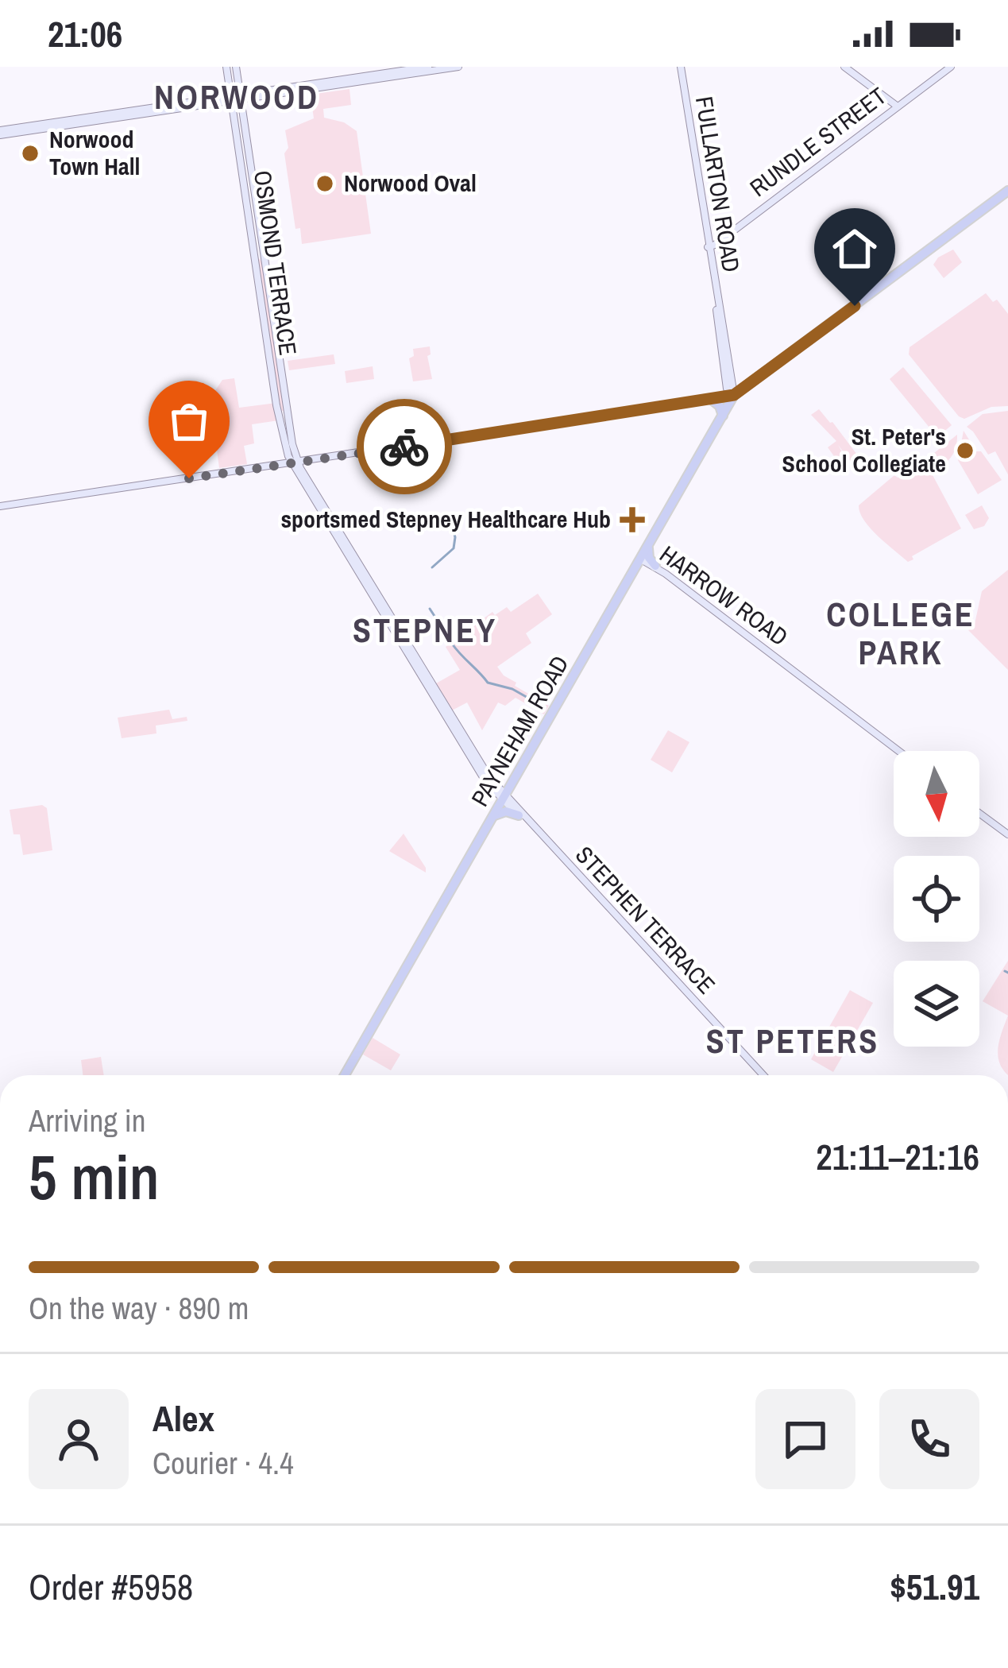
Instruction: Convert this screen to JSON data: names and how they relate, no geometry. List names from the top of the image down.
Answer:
{
  "streets": {
    "main road": [
      "RUNDLE STREET",
      "FULLARTON ROAD",
      "OSMOND TERRACE",
      "HARROW ROAD",
      "PAYNEHAM ROAD",
      "STEPHEN TERRACE"
    ]
  },
  "crossings": [
    ["RUNDLE STREET", "FULLARTON ROAD"],
    ["FULLARTON ROAD", "PAYNEHAM ROAD"],
    ["HARROW ROAD", "PAYNEHAM ROAD"],
    ["PAYNEHAM ROAD", "STEPHEN TERRACE"]
  ],
  "districts": [
    "NORWOOD",
    "COLLEGE PARK",
    "STEPNEY",
    "ST PETERS"
  ],
  "places": {
    "other": ["Norwood Town Hall", "Norwood Oval", "St. Peter's School Collegiate"],
    "health": ["sportsmed Stepney Healthcare Hub"]
  },
  "north": "bottom",
  "page": {
    "status": "21:06",
    "heading": ["5 min", "Arriving in", "21:11–21:16"],
    "panel": [
      "Alex",
      "Courier · 4.4",
      "Order #5958",
      "$51.91"
    ],
    "bar": "On the way · 890 m"
  }
}
